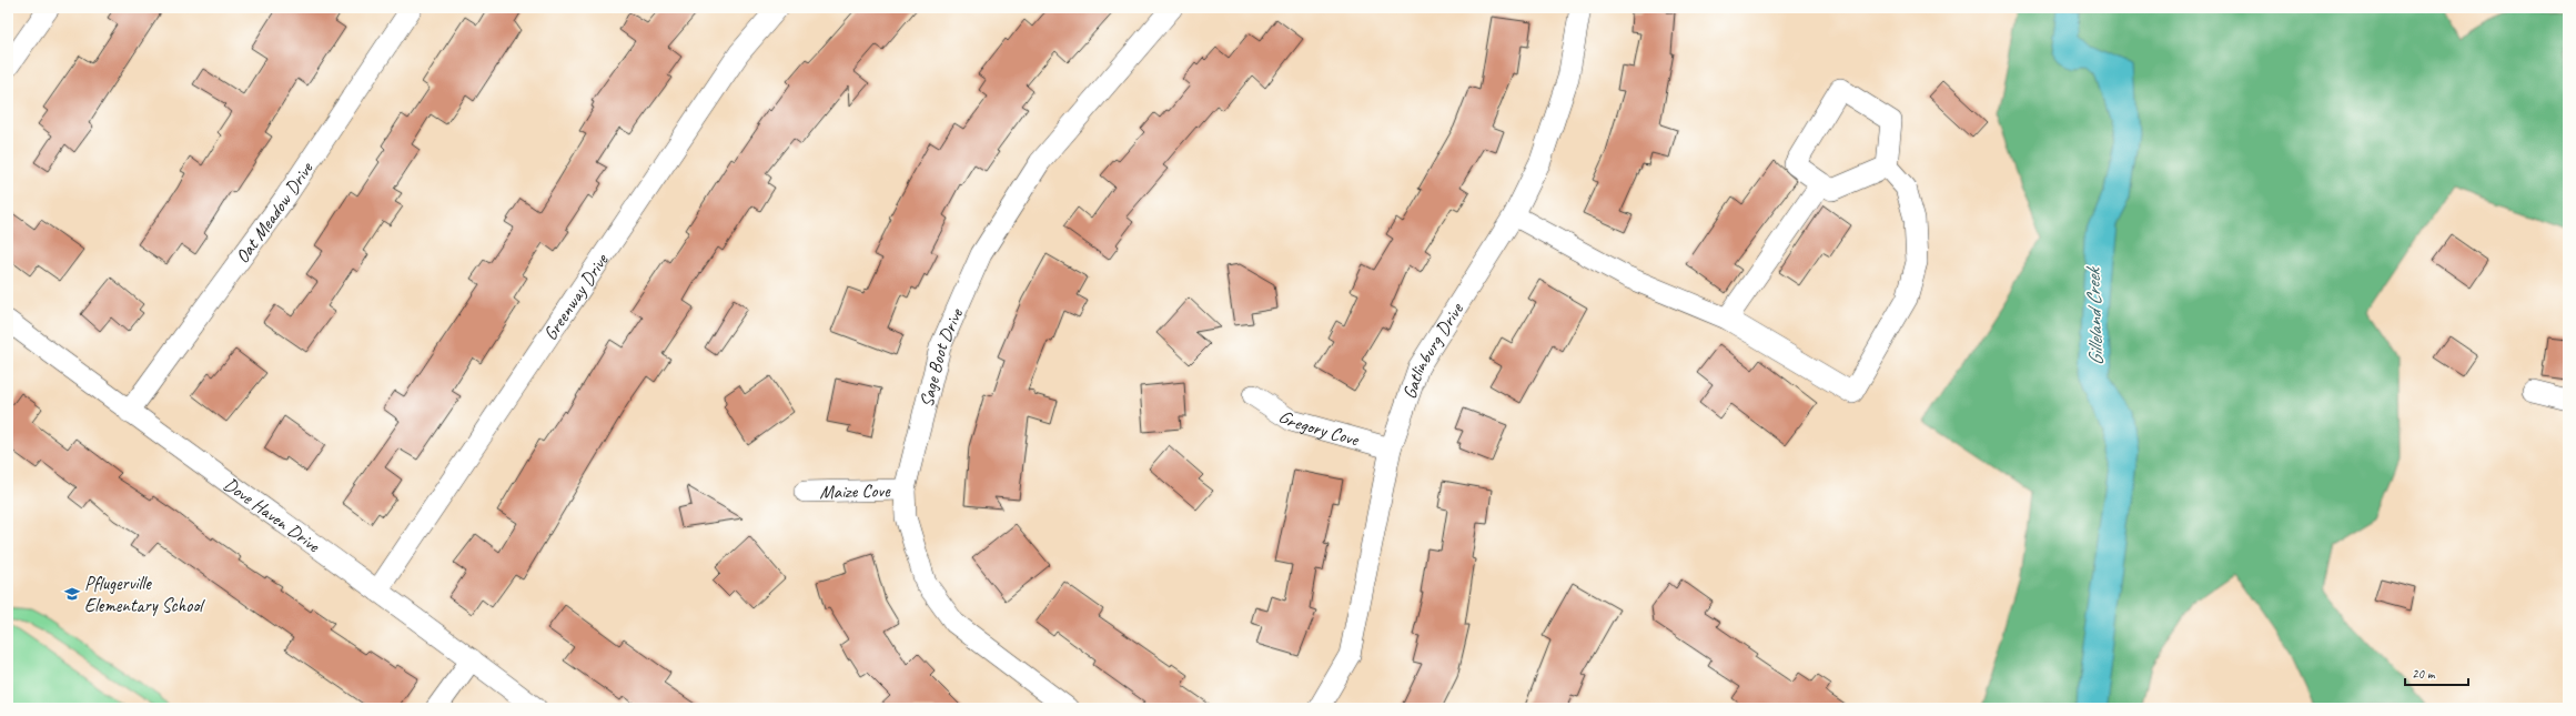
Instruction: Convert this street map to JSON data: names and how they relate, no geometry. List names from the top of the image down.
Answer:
{
  "streets": {
    "street": [
      "Oat Meadow Drive",
      "Greenway Drive",
      "Gatlinburg Drive",
      "Sage Boot Drive",
      "Gregory Cove",
      "Maize Cove",
      "Dove Haven Drive"
    ]
  },
  "crossings": [
    ["Oat Meadow Drive", "Dove Haven Drive"],
    ["Greenway Drive", "Dove Haven Drive"],
    ["Gatlinburg Drive", "Gregory Cove"],
    ["Sage Boot Drive", "Maize Cove"]
  ],
  "water": ["Gilleland Creek"],
  "places": {
    "school or university": ["Pflugerville Elementary School"]
  },
  "scale_bar": "20 m"
}
